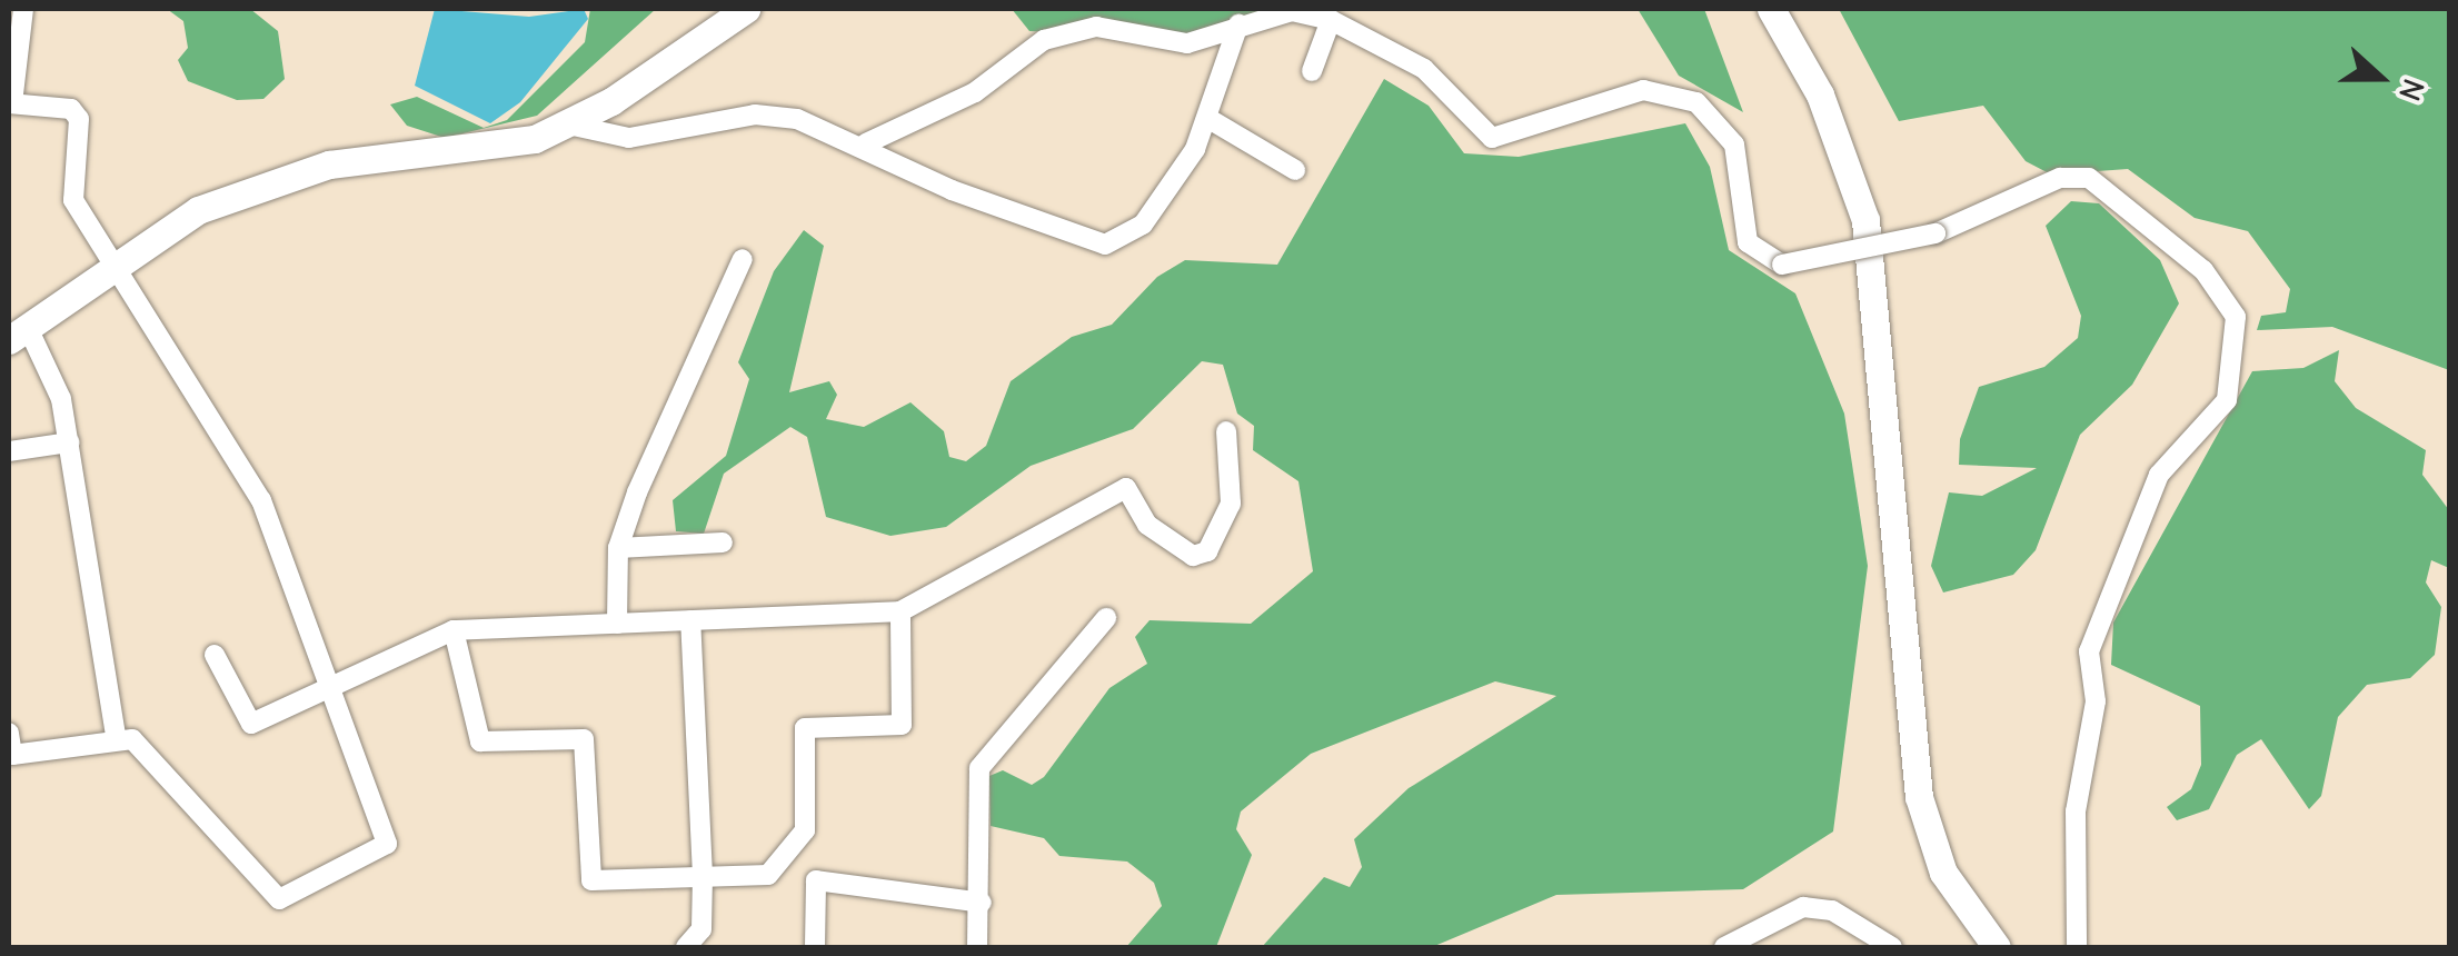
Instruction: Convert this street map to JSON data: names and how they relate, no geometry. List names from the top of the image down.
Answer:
{
  "north": "right"
}
